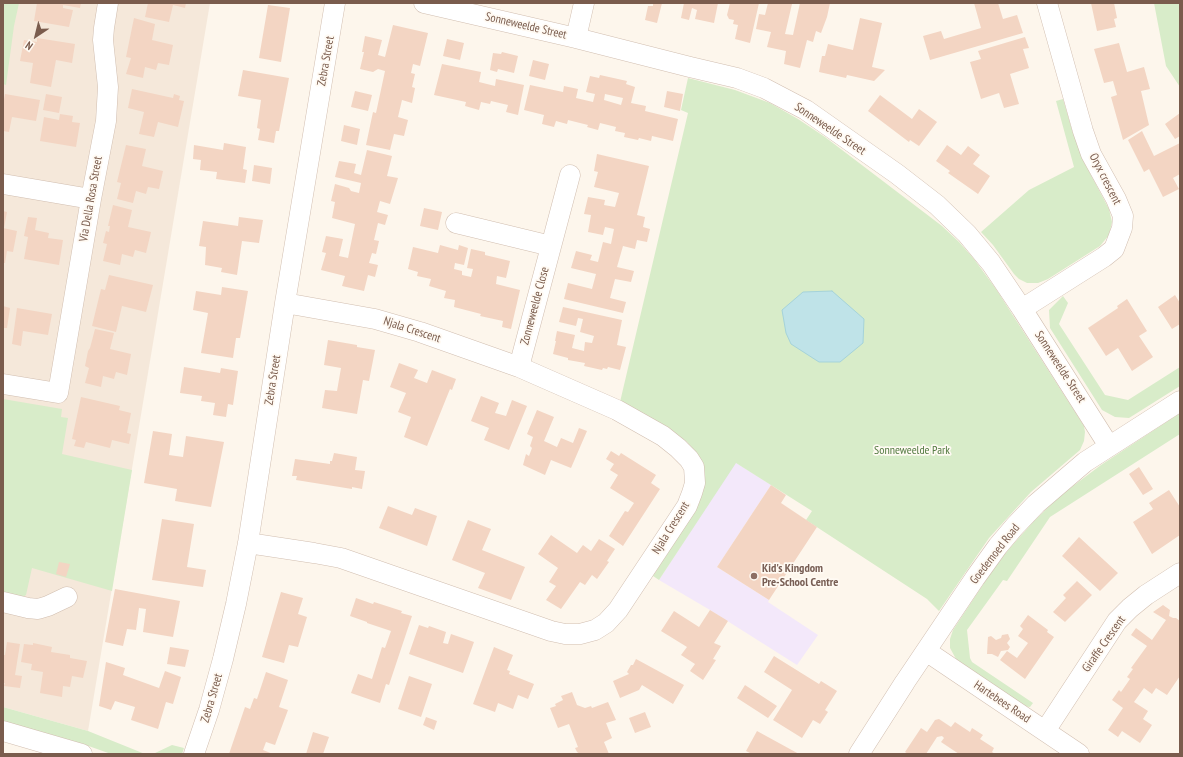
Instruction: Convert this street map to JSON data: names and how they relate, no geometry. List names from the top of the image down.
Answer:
{
  "streets": {
    "street": [
      "Sonneweelde Street",
      "Zebra Street",
      "Oryx crescent",
      "Via Della Rosa Street",
      "Zonneweelde Close",
      "Njala Crescent",
      "Goedemoed Road",
      "Giraffe Crescent",
      "Hartebees Road"
    ]
  },
  "crossings": [
    ["Sonneweelde Street", "Oryx crescent"],
    ["Sonneweelde Street", "Goedemoed Road"],
    ["Zebra Street", "Njala Crescent"],
    ["Zonneweelde Close", "Njala Crescent"],
    ["Goedemoed Road", "Hartebees Road"],
    ["Giraffe Crescent", "Hartebees Road"]
  ],
  "parks": ["Sonneweelde Park"],
  "places": ["Kid's Kingdom Pre-School Centre"],
  "north": "bottom left"
}
